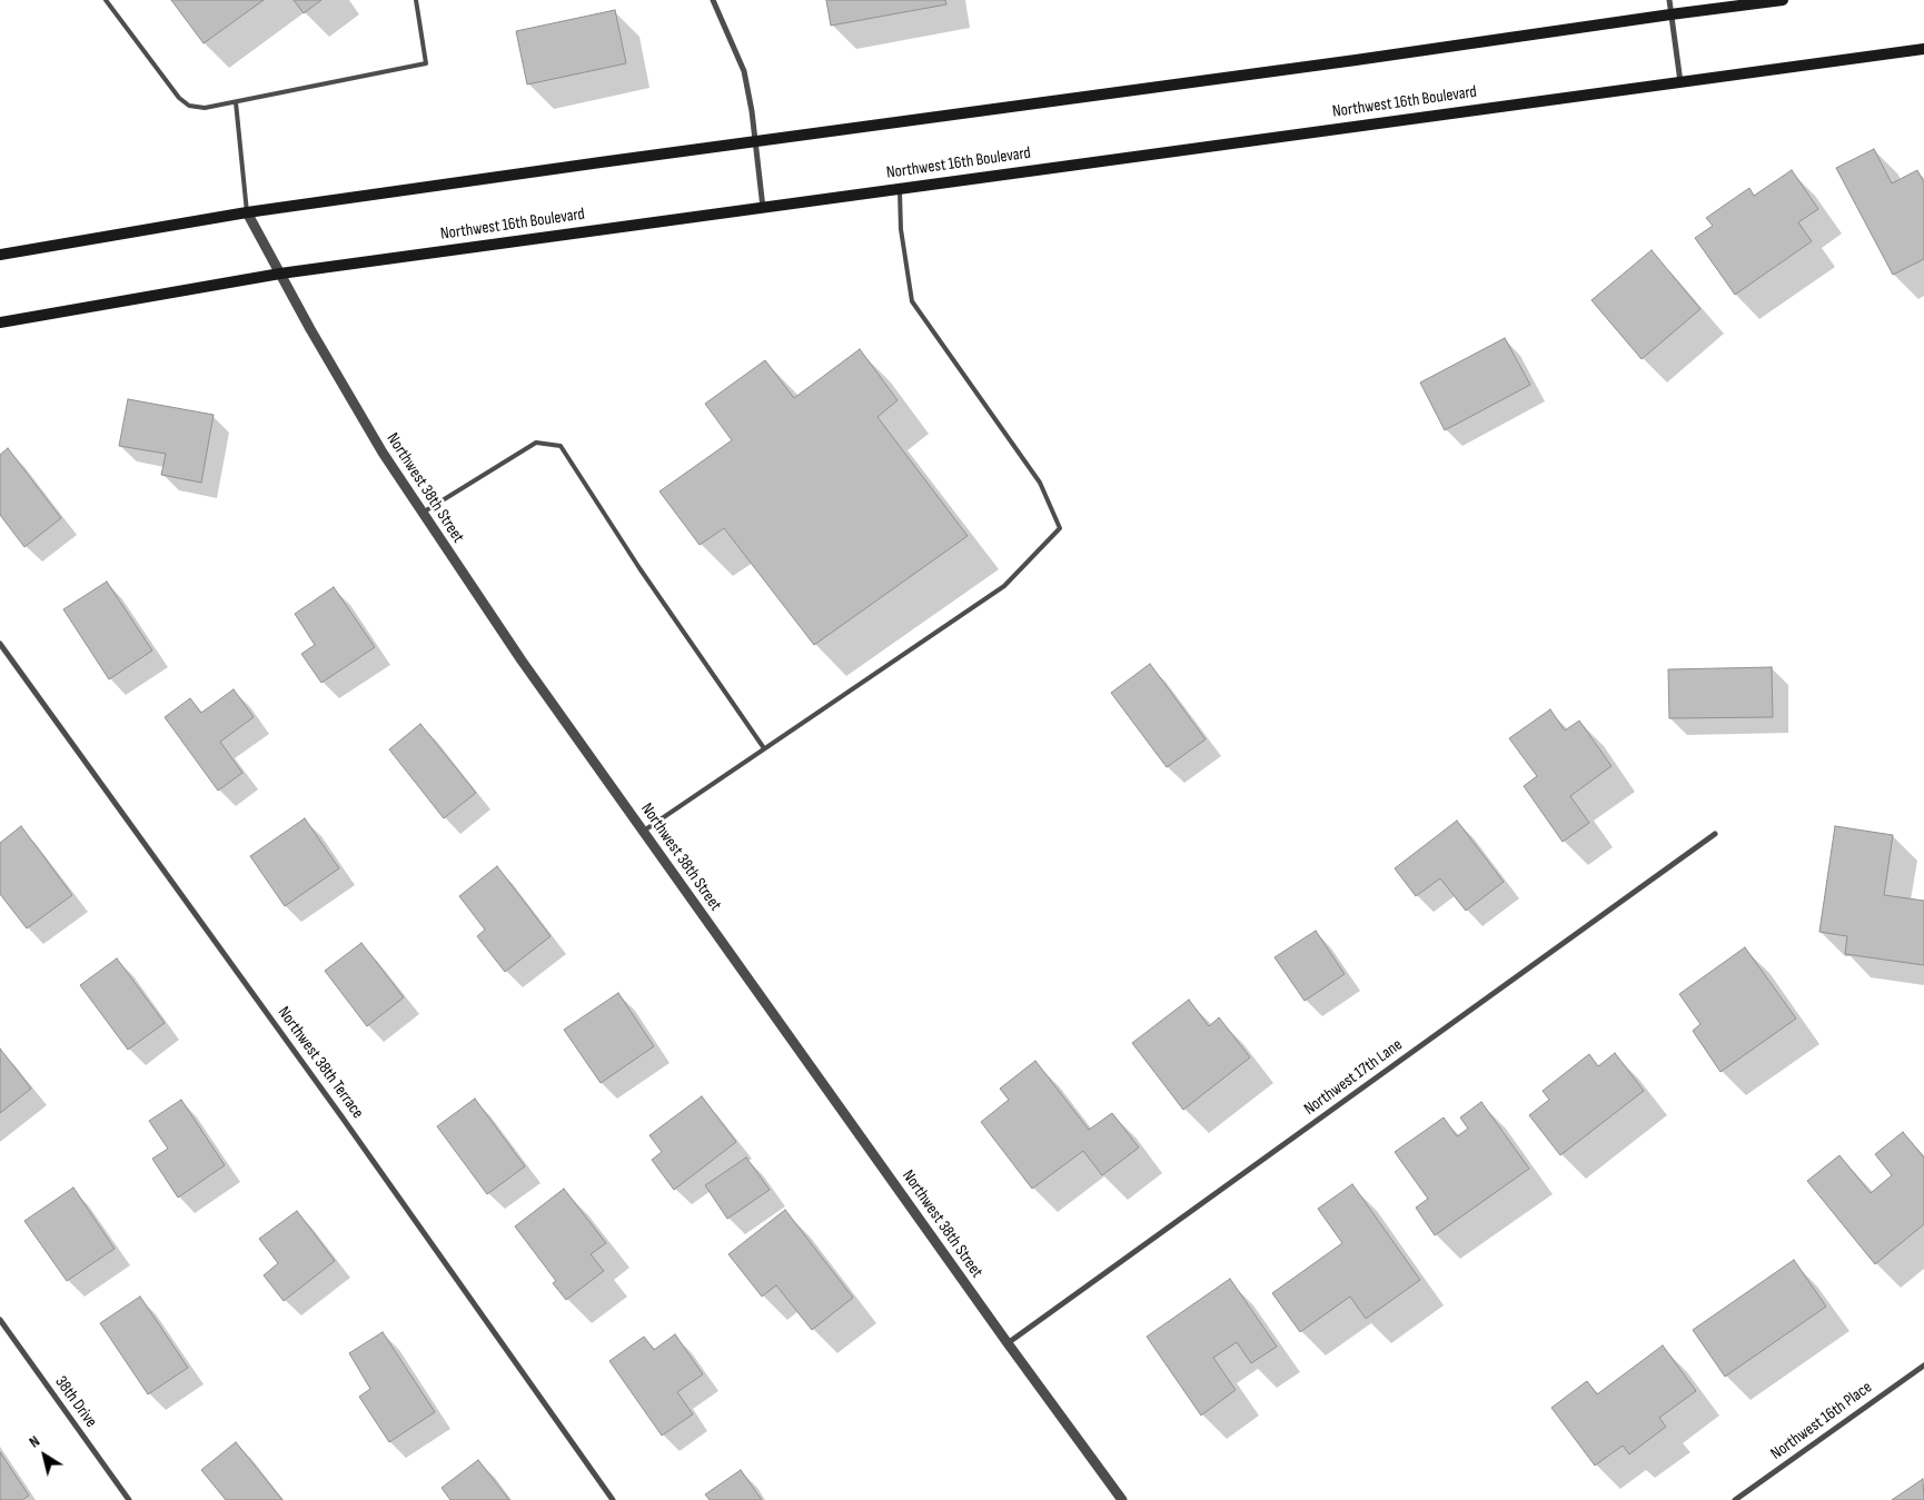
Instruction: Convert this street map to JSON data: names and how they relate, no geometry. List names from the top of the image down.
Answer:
{
  "streets": {
    "main road": ["Northwest 16th Boulevard"],
    "street": [
      "Northwest 38th Street",
      "Northwest 38th Terrace",
      "Northwest 17th Lane",
      "38th Drive",
      "Northwest 16th Place"
    ]
  },
  "crossings": [
    ["Northwest 16th Boulevard", "Northwest 38th Street"],
    ["Northwest 38th Street", "Northwest 17th Lane"]
  ],
  "north": "top left"
}
